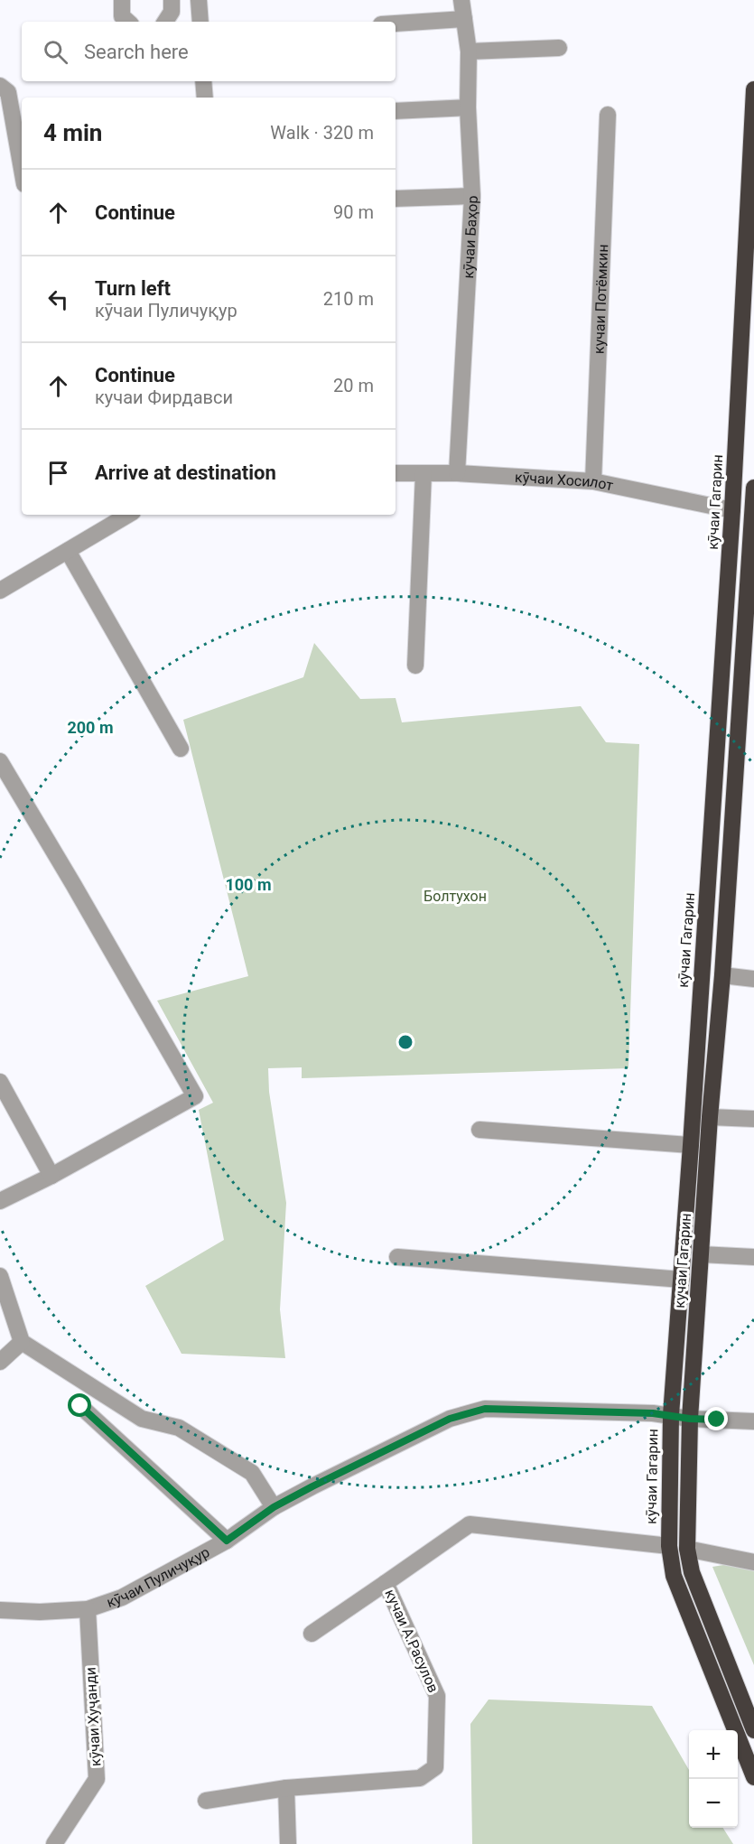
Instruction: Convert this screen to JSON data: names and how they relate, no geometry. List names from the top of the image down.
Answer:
{
  "streets": {
    "highway": ["кӯчаи Гагарин", "кучаи Гагарин"],
    "street": [
      "кӯчаи Баҳор",
      "кучаи Потёмкин",
      "кӯчаи Хосилот",
      "кӯчаи Пуличуқур",
      "кучаи А.Расулов",
      "кӯчаи Хуҷанди"
    ]
  },
  "crossings": [
    ["кӯчаи Баҳор", "кӯчаи Хосилот"],
    ["кучаи Потёмкин", "кӯчаи Хосилот"],
    ["кӯчаи Хосилот", "кӯчаи Гагарин"],
    ["кӯчаи Гагарин", "кӯчаи Пуличуқур"],
    ["кӯчаи Гагарин", "кучаи А.Расулов"],
    ["кучаи Гагарин", "кӯчаи Пуличуқур"],
    ["кӯчаи Пуличуқур", "кӯчаи Хуҷанди"]
  ],
  "parks": ["Болтухон"],
  "page": {
    "search": "Search here",
    "heading": ["4 min", "Walk · 320 m"],
    "list": [
      ["Continue", "90 m"],
      ["Turn left", "кӯчаи Пуличуқур", "210 m"],
      ["Continue", "кучаи Фирдавси", "20 m"],
      "Arrive at destination"
    ],
    "map_buttons": ["+", "−"]
  },
  "rings": ["200 m", "100 m"]
}
